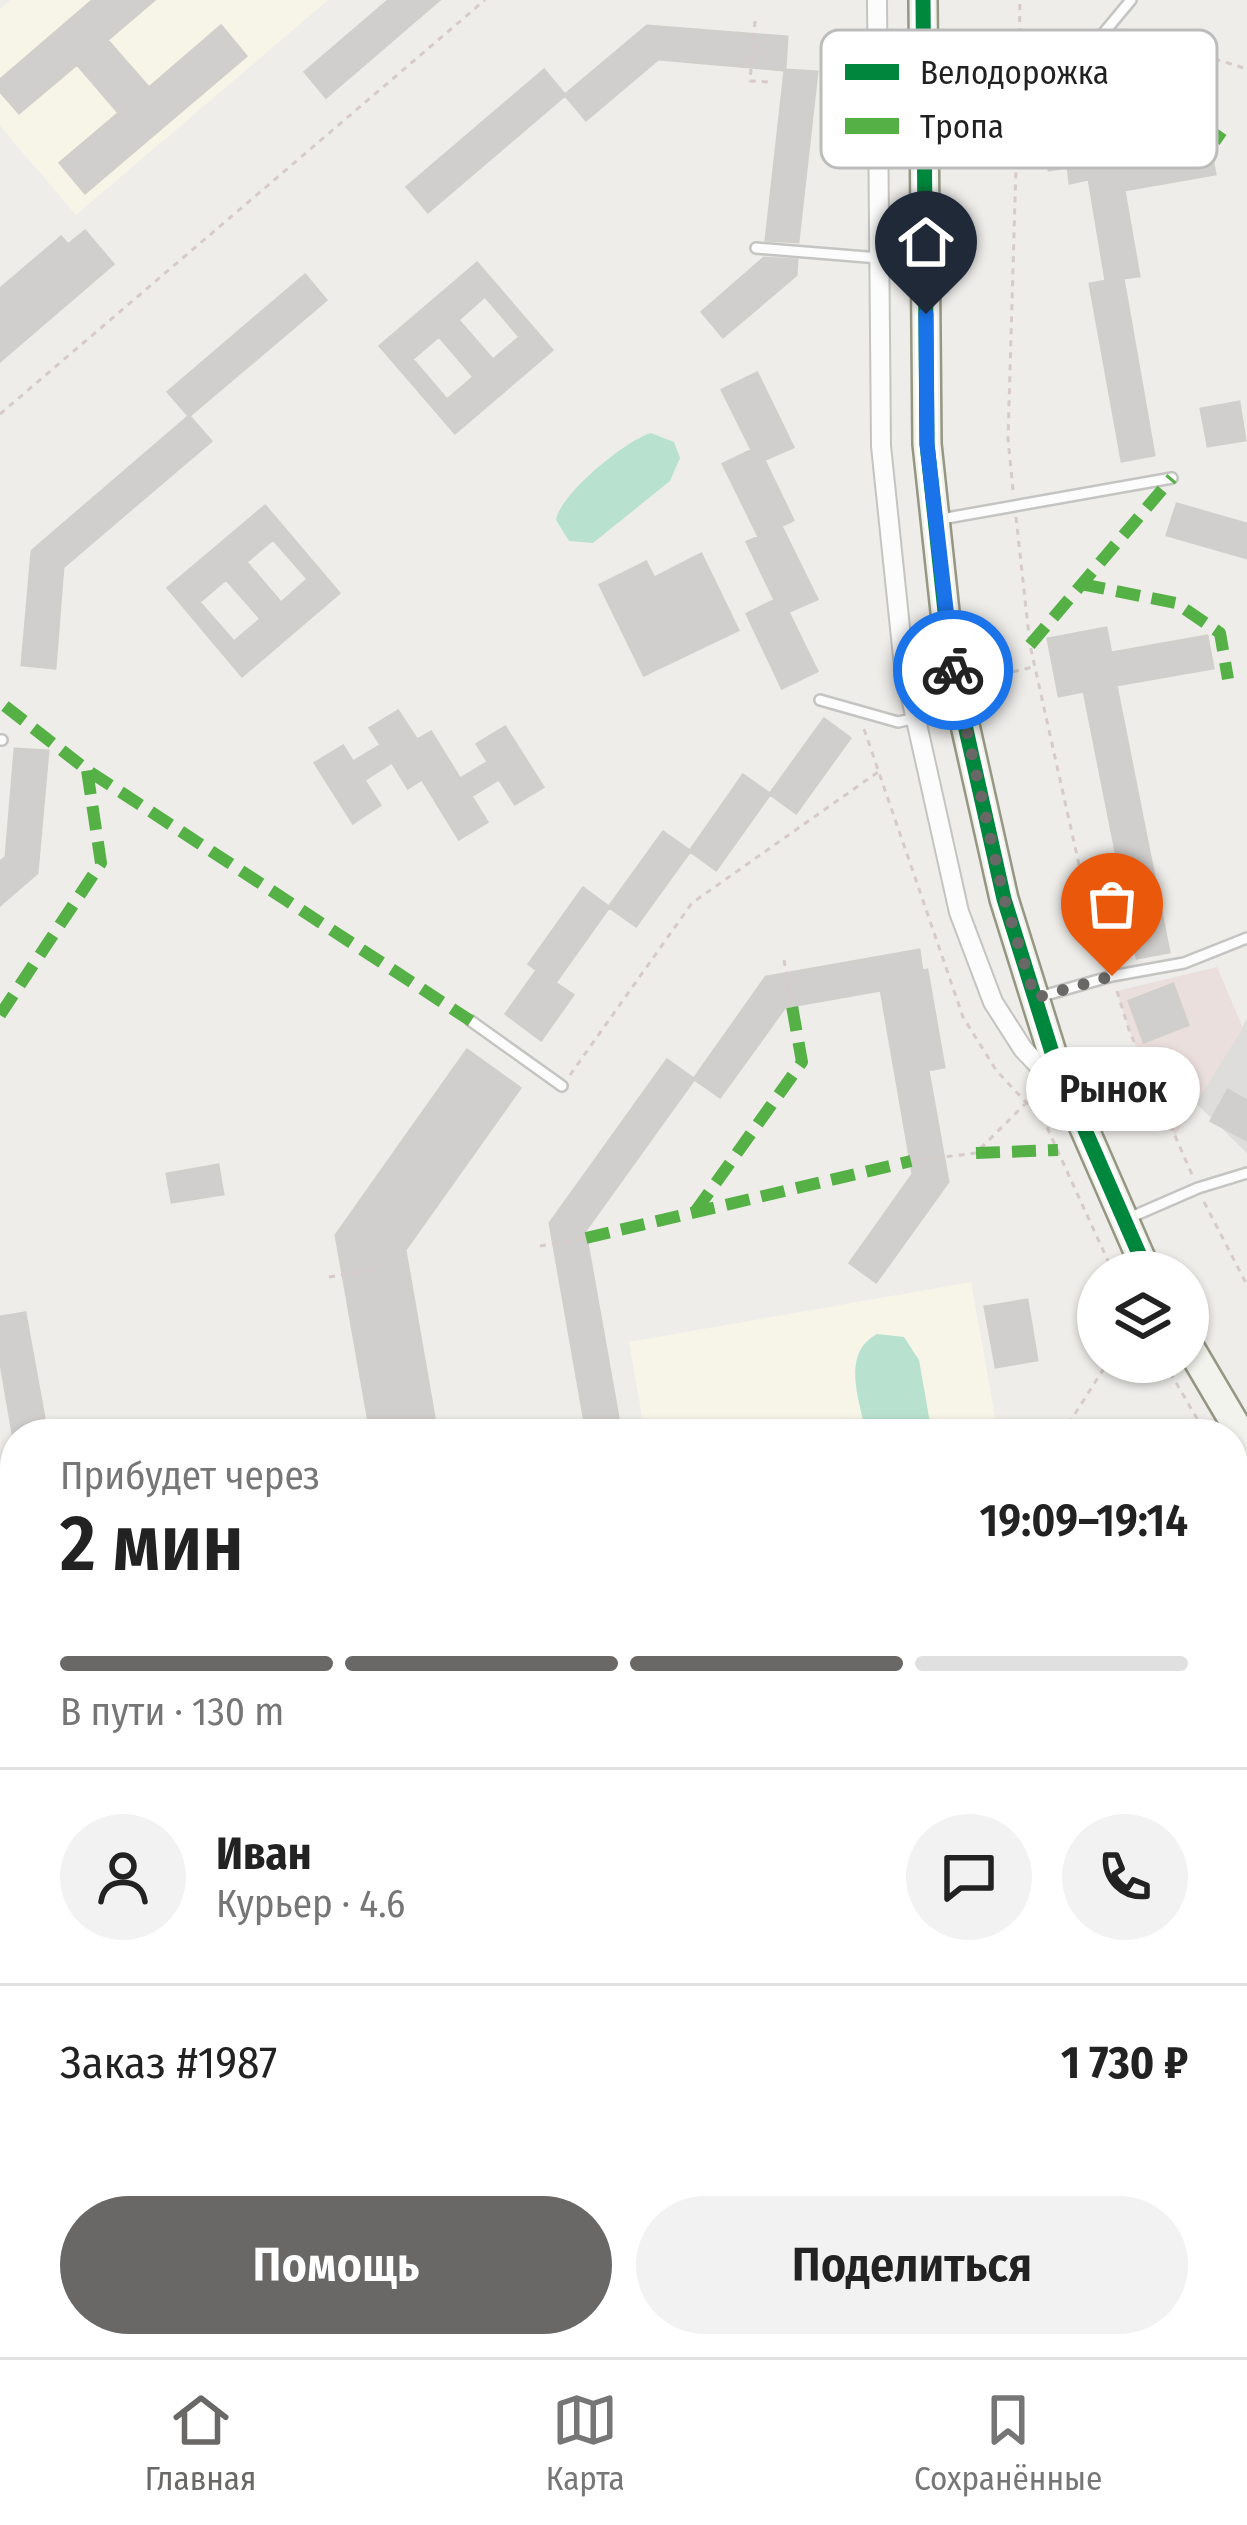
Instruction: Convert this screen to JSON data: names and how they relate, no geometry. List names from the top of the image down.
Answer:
{
  "places": ["Рынок"],
  "legend": ["Велодорожка", "Тропа"],
  "page": {
    "bubble": "Рынок",
    "heading": ["2 мин", "Прибудет через", "19:09–19:14"],
    "panel": [
      "Иван",
      "Курьер · 4.6",
      "Заказ #1987",
      "1 730 ₽"
    ],
    "bar": "В пути · 130 m",
    "buttons": ["Помощь", "Поделиться"],
    "tabs": ["Главная", "Карта", "Сохранённые"]
  }
}
